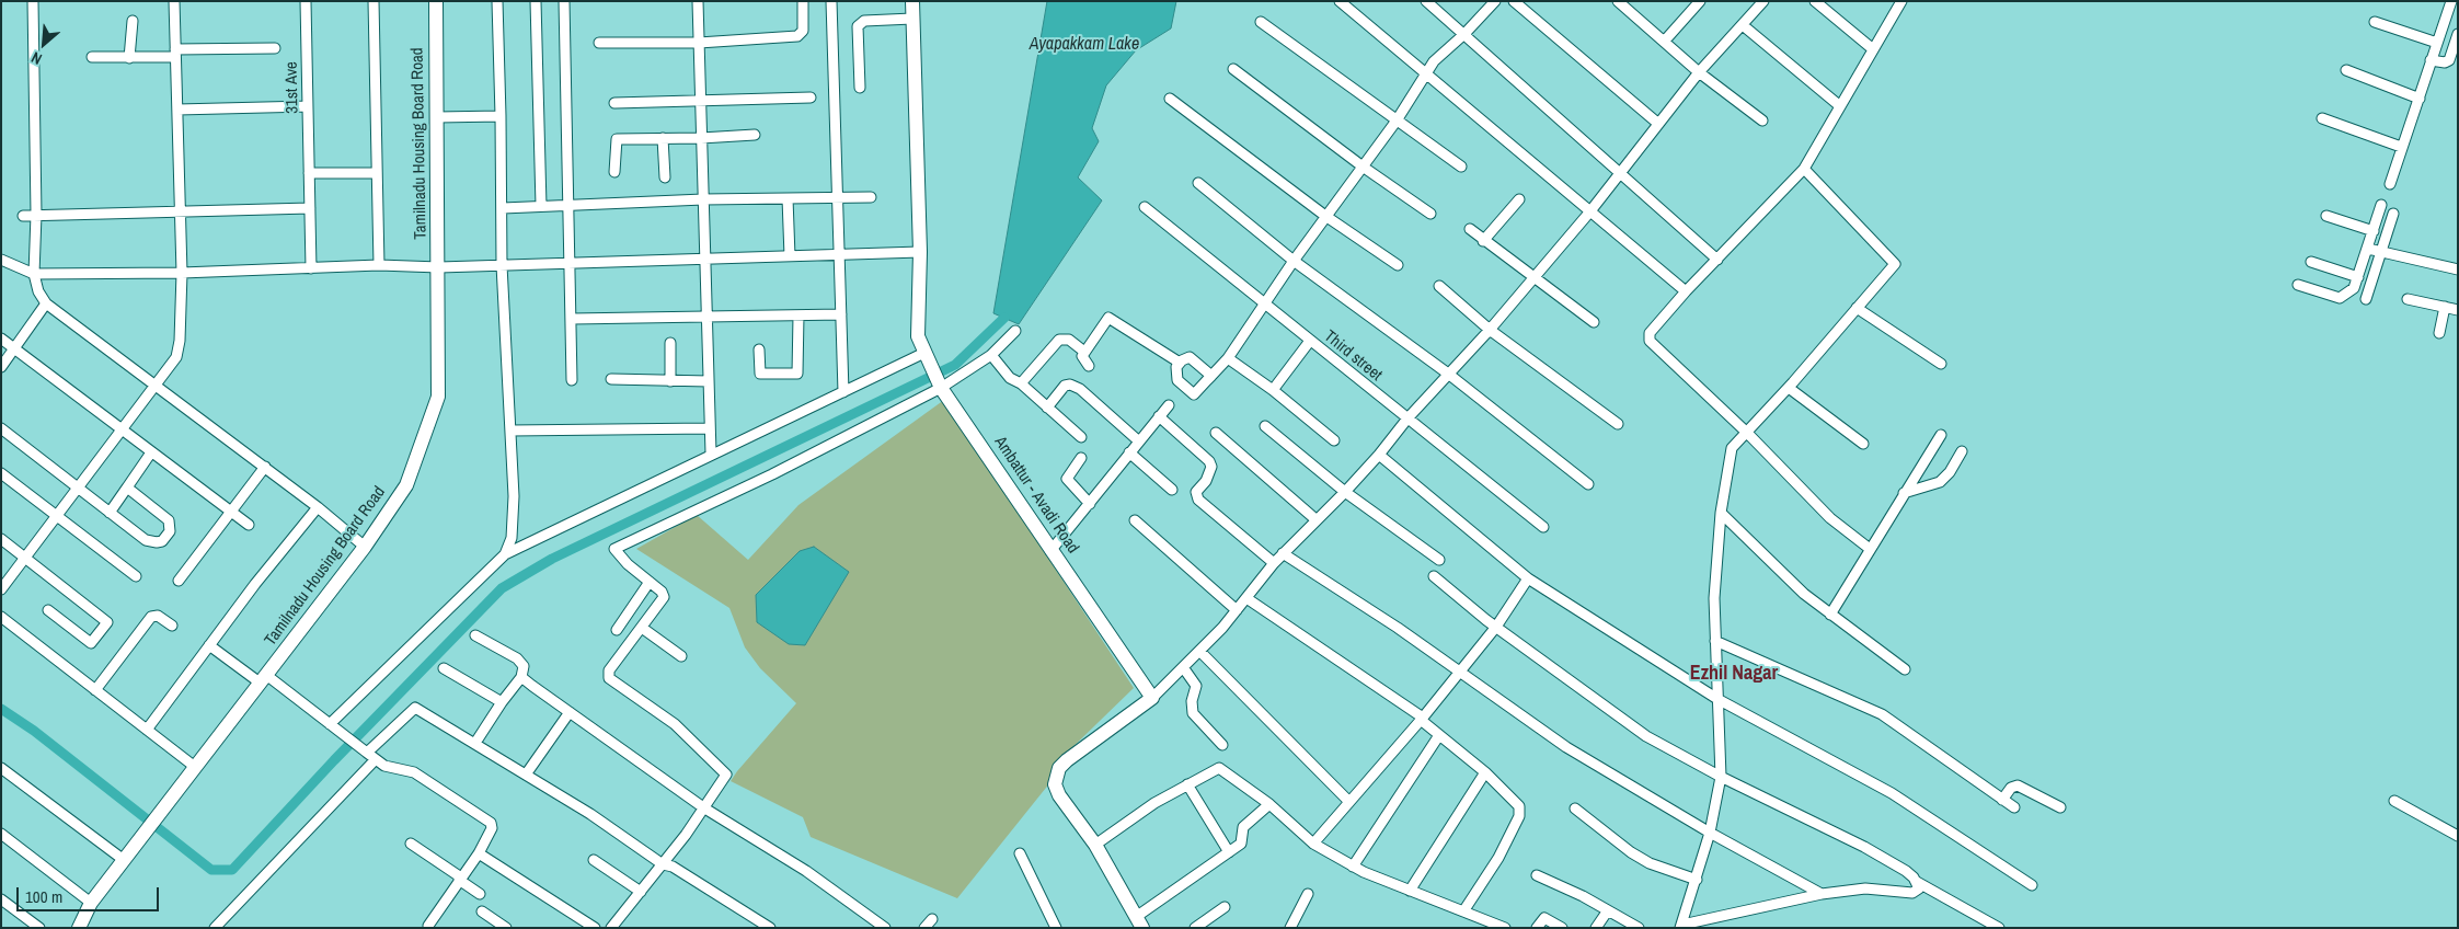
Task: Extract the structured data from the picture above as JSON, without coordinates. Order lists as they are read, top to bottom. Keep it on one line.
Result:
{"streets":{"street":["31st Ave","Tamilnadu Housing Board Road","Third street","Ambattur - Avadi Road"]},"districts":["Ezhil Nagar"],"water":["Ayapakkam Lake"],"scale_bar":"100 m","north":"bottom left"}
